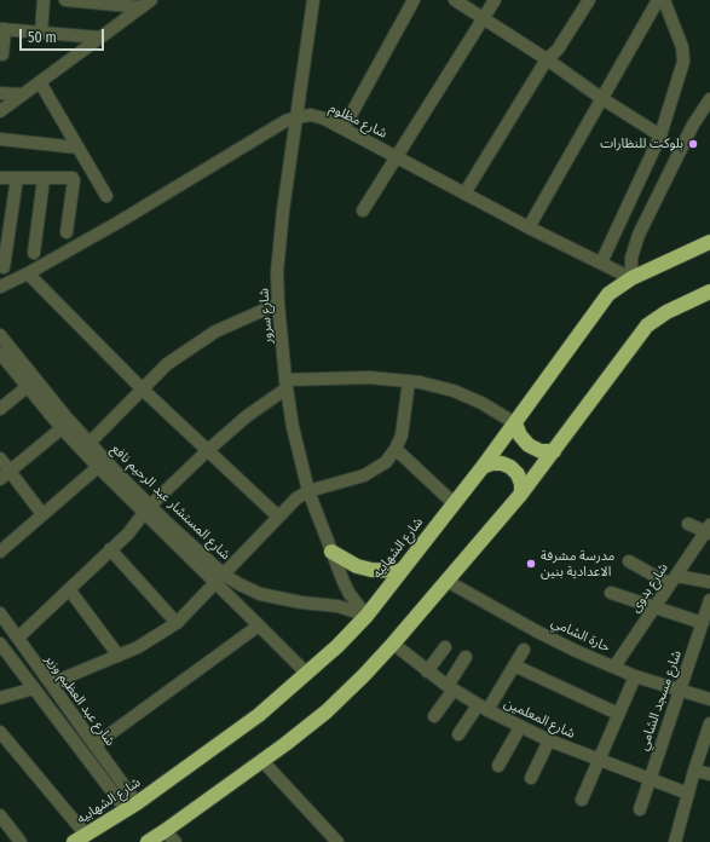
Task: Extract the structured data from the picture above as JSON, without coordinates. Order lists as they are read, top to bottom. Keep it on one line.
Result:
{"streets":{"highway":["شارع الشهابيه"],"street":["شارع مظلوم","شارع سرور","شارع المستشار عبد الرحيم نافع","شارع بدوى","حارة الشامي","شارع عبد العظيم وزير","شارع مسجد الشامي","شارع المعلمين"]},"crossings":[["شارع مظلوم","شارع سرور"],["شارع مظلوم","شارع الشهابيه"],["شارع سرور","شارع المستشار عبد الرحيم نافع"],["شارع سرور","شارع الشهابيه"],["شارع المستشار عبد الرحيم نافع","شارع الشهابيه"],["شارع الشهابيه","شارع عبد العظيم وزير"],["شارع بدوى","حارة الشامي"],["حارة الشامي","شارع مسجد الشامي"],["شارع مسجد الشامي","شارع المعلمين"]],"places":["بلوكت للنظارات","مدرسة مشرفة الاعدادية بنين"],"scale_bar":"50 m"}
